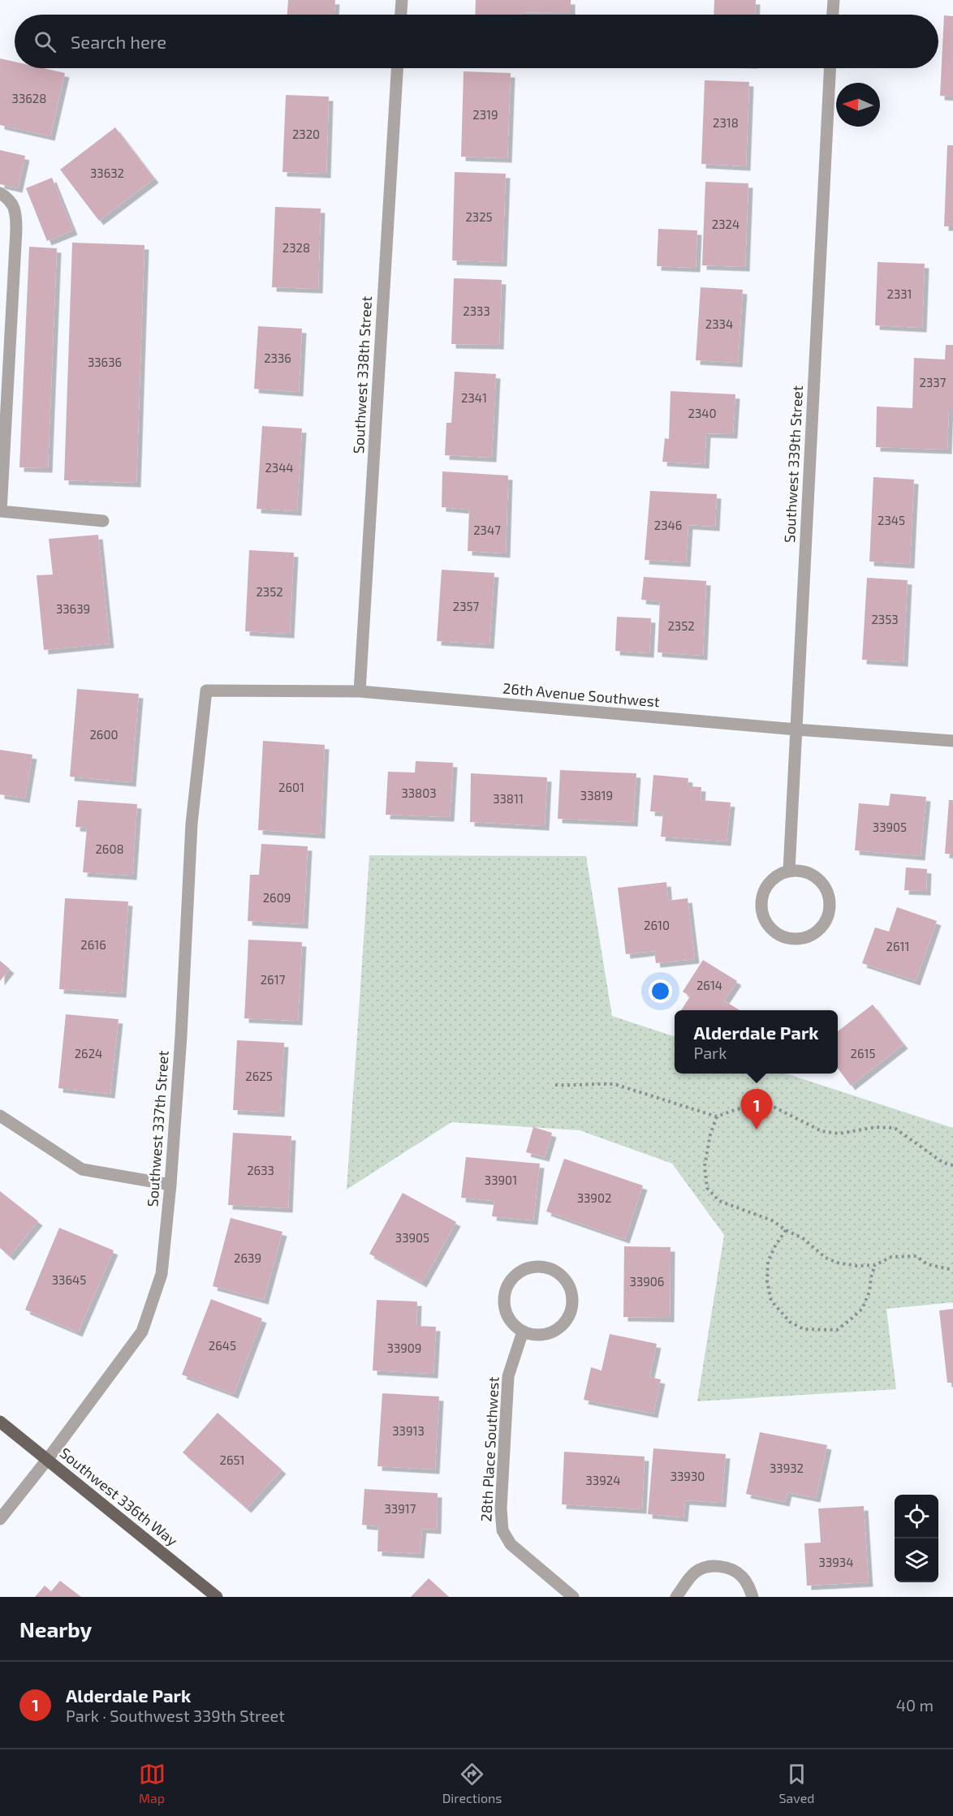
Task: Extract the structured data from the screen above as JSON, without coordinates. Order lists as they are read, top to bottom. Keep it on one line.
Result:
{"streets":{"main road":["Southwest 336th Way"],"street":["Southwest 338th Street","Southwest 339th Street","26th Avenue Southwest","Southwest 337th Street","28th Place Southwest"]},"crossings":[["Southwest 338th Street","26th Avenue Southwest"],["Southwest 339th Street","26th Avenue Southwest"],["26th Avenue Southwest","Southwest 337th Street"],["Southwest 337th Street","Southwest 336th Way"]],"house_numbers":["33628","2319","2318","2320","33632","2325","2324","2328","2331","2333","2334","2336","33636","2337","2341","2340","2344","2345","2346","2347","2352","2357","33639","2353","2352","2600","2601","33803","33819","33811","33905","2608","2609","2610","2616","2611","2617","2614","2624","2615","2625","2633","33901","33902","33905","2639","33645","33906","2645","33909","33913","2651","33932","33930","33924","33917","33934"],"north":"left","page":{"search":"Search here","popup":["Alderdale Park","Park"],"pins":"1","heading":"Nearby","list":[{"mark":"1","name":"Alderdale Park","note":"Park · Southwest 339th Street","value":"40 m"}],"nav":["Map","Directions","Saved"]}}
